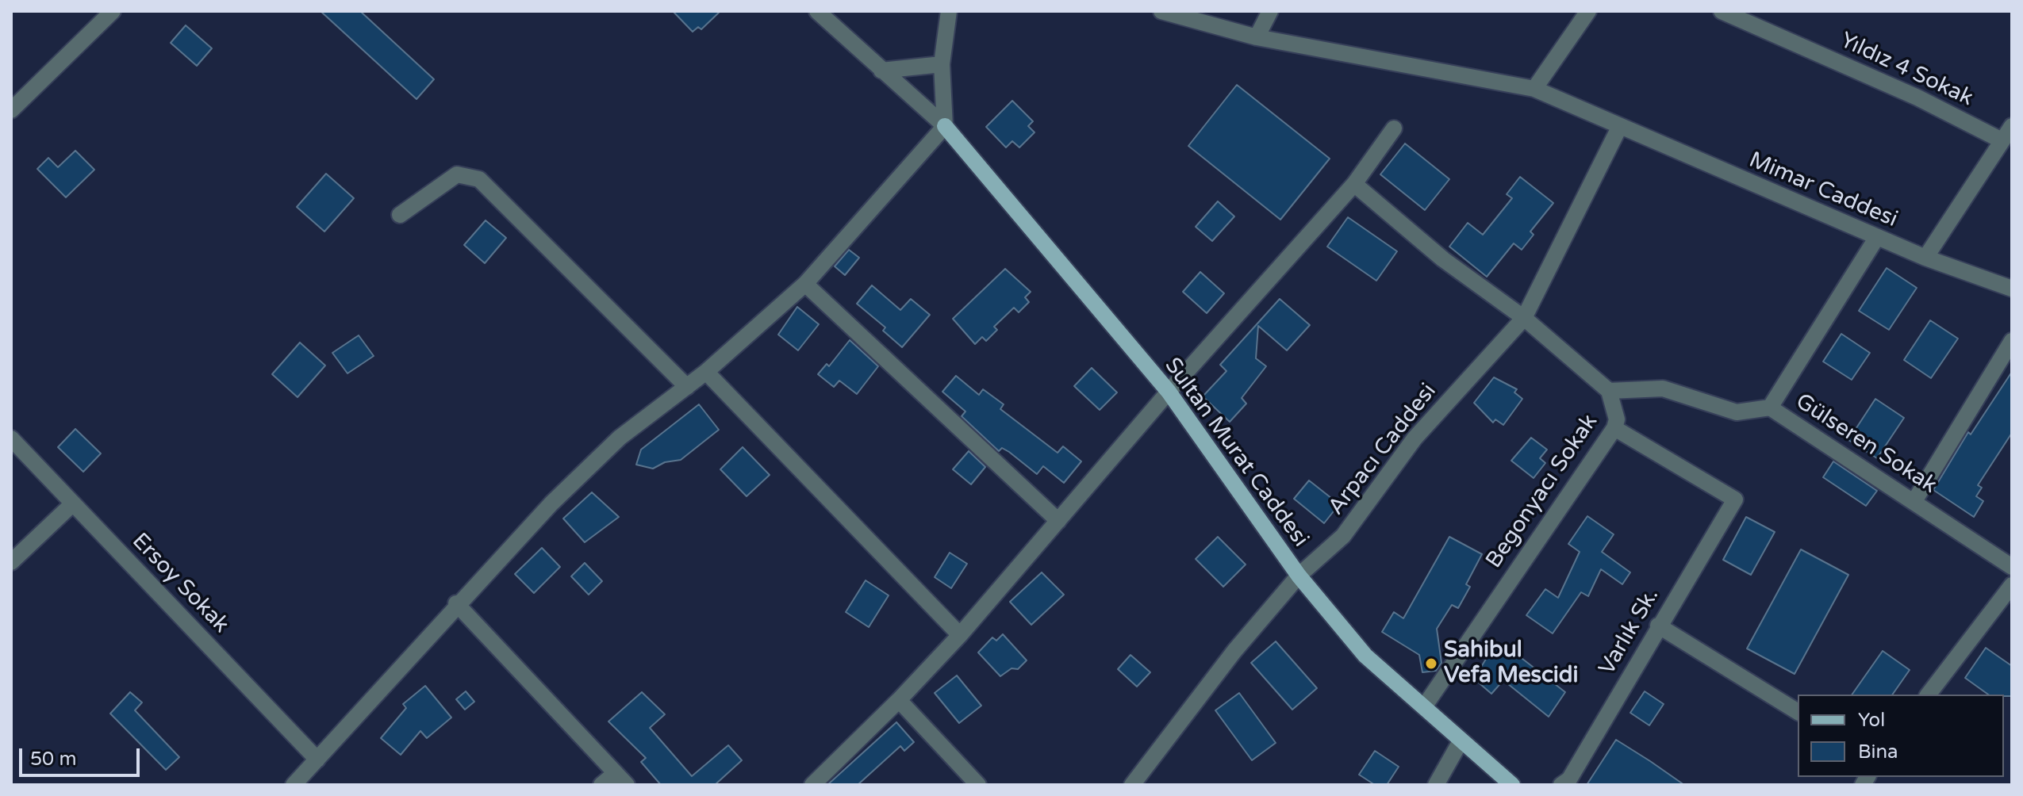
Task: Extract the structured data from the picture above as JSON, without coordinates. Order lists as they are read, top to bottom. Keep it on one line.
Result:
{"streets":{"main road":["Sultan Murat Caddesi"],"street":["Yıldız 4 Sokak","Mimar Caddesi","Gülseren Sokak","Arpacı Caddesi","Begonyacı Sokak","Ersoy Sokak","Varlık Sk."]},"crossings":[["Mimar Caddesi","Arpacı Caddesi"],["Gülseren Sokak","Begonyacı Sokak"],["Arpacı Caddesi","Sultan Murat Caddesi"],["Arpacı Caddesi","Begonyacı Sokak"],["Sultan Murat Caddesi","Begonyacı Sokak"],["Begonyacı Sokak","Varlık Sk."]],"places":["Sahibul Vefa Mescidi"],"legend":["Yol","Bina"],"scale_bar":"50 m"}
